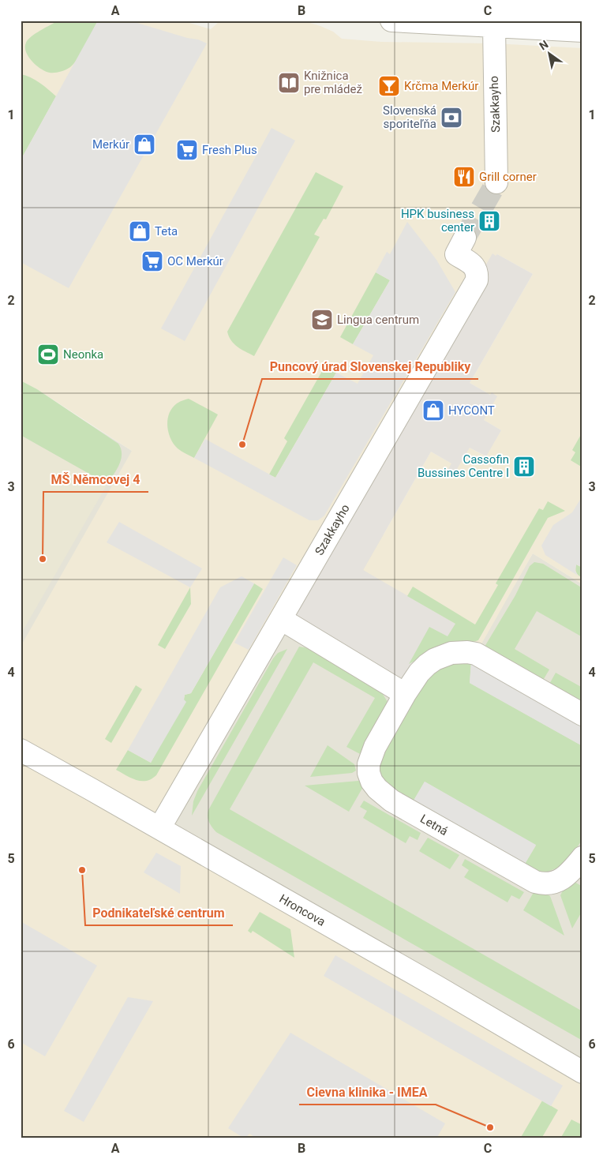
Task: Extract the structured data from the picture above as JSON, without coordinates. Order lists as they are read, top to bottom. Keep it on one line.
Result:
{"streets":{"street":["Szakkayho","Letná","Hroncova"]},"crossings":[["Szakkayho","Hroncova"]],"places":{"library":["Knižnica pre mládež"],"bar":["Krčma Merkúr"],"bank":["Slovenská sporiteľňa"],"shop":["Merkúr","Teta","HYCONT"],"supermarket":["Fresh Plus","OC Merkúr"],"restaurant":["Grill corner"],"building":["HPK business center","Cassofin Bussines Centre I"],"school or university":["Lingua centrum"],"sports":["Neonka"],"other":["Puncový úrad Slovenskej Republiky","MŠ Němcovej 4","Podnikateľské centrum","Cievna klinika - IMEA"]},"north":"top left","grid":{"columns":["A","B","C"],"rows":["1","2","3","4","5","6"]}}
